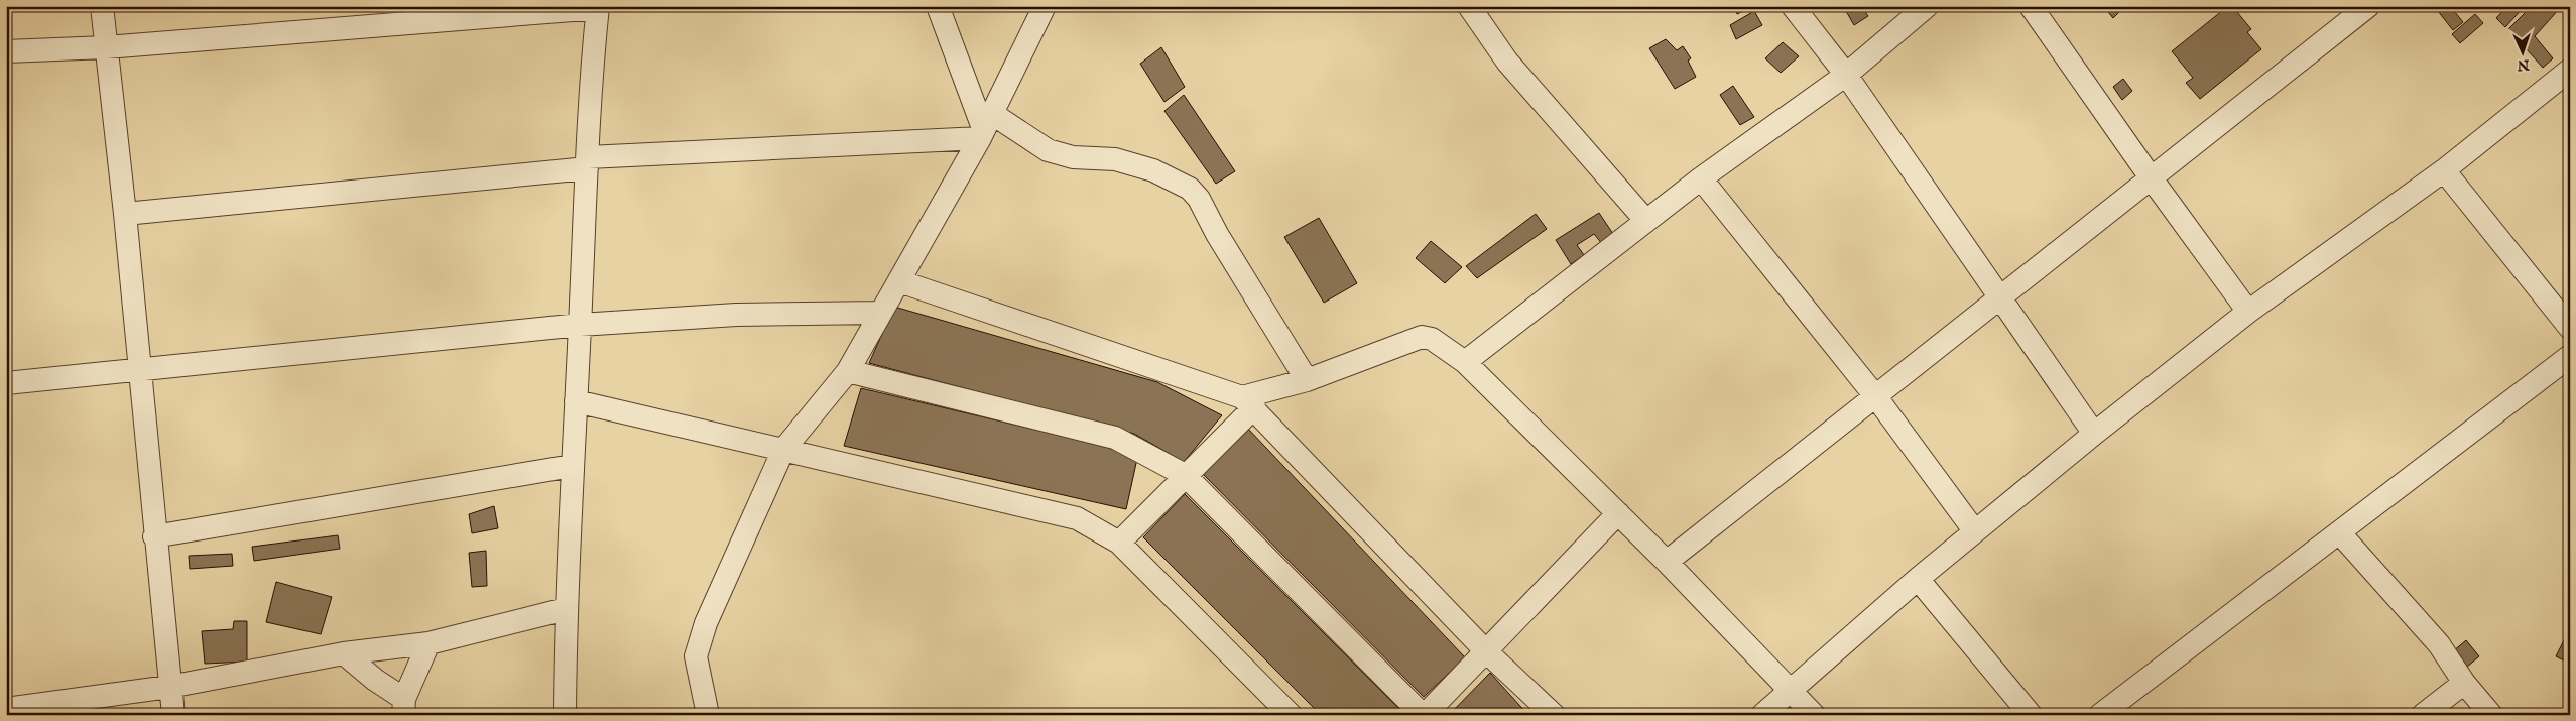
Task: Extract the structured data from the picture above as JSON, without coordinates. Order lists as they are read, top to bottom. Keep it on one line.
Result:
{"north":"bottom"}
